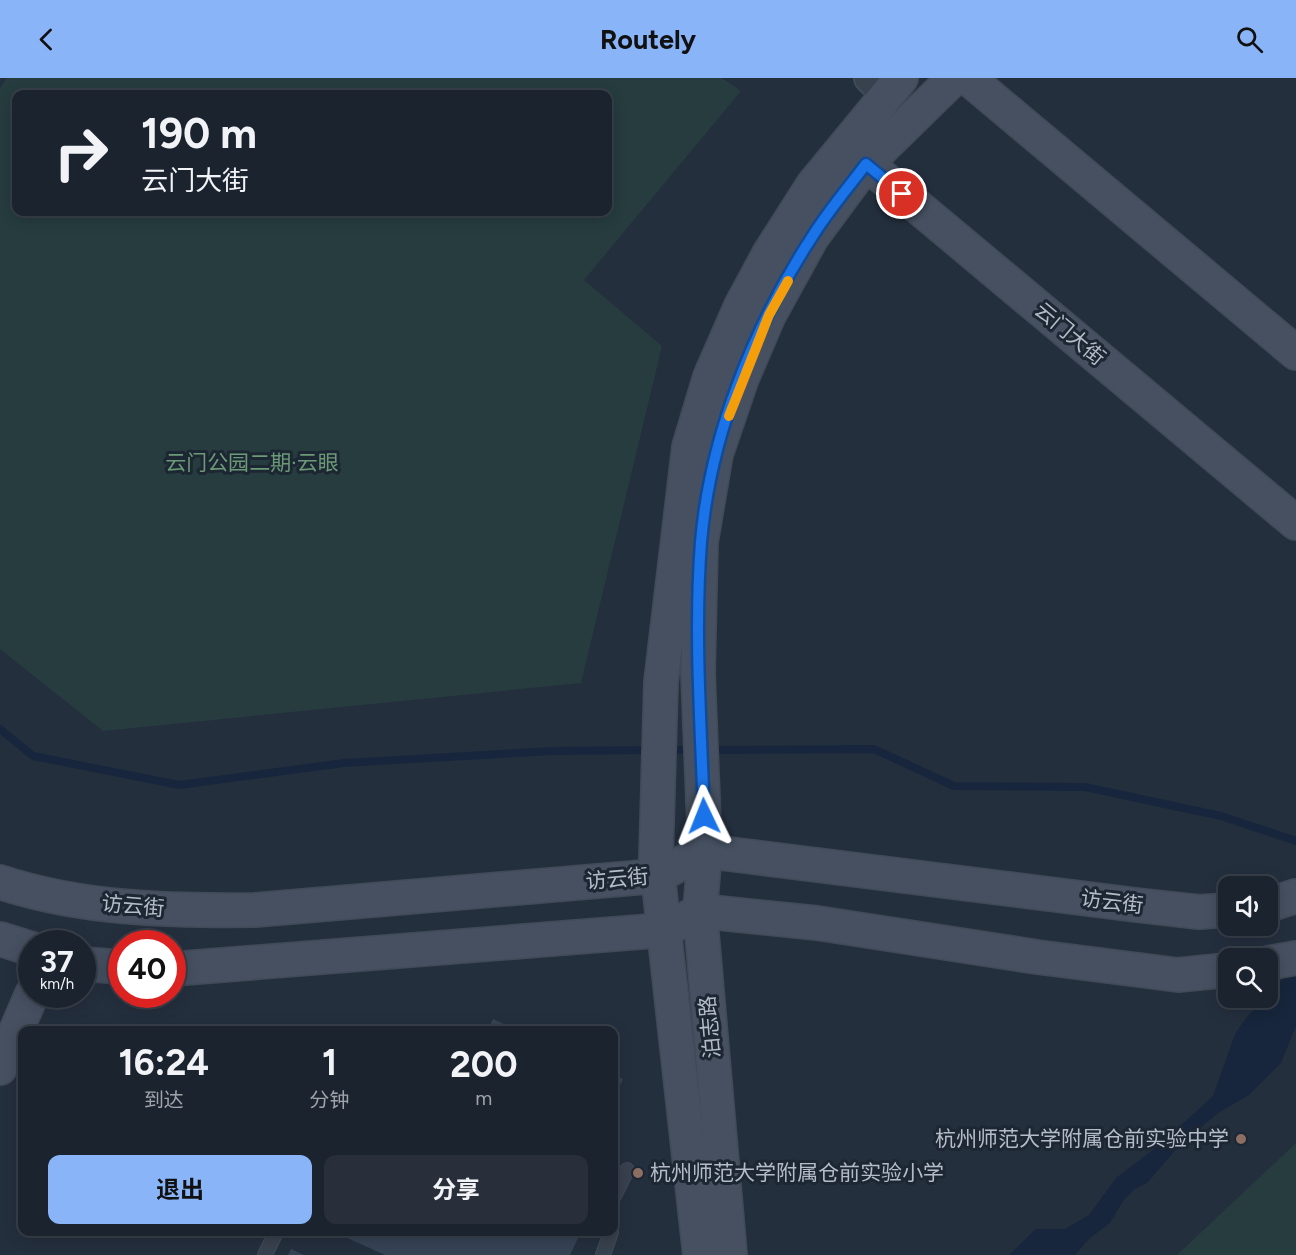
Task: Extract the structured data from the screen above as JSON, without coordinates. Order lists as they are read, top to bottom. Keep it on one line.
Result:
{"streets":{"main road":["云门大街","访云街","泊志路"]},"crossings":[["云门大街","泊志路"],["访云街","泊志路"]],"parks":["云门公园二期·云眼"],"places":["杭州师范大学附属仓前实验中学","杭州师范大学附属仓前实验小学"],"page":{"header":"Routely","turn":["190 m","云门大街"],"speed":"37 km/h","limit":"40","eta":["16:24","到达","1","分钟","200","m"],"buttons":["退出","分享"]}}
